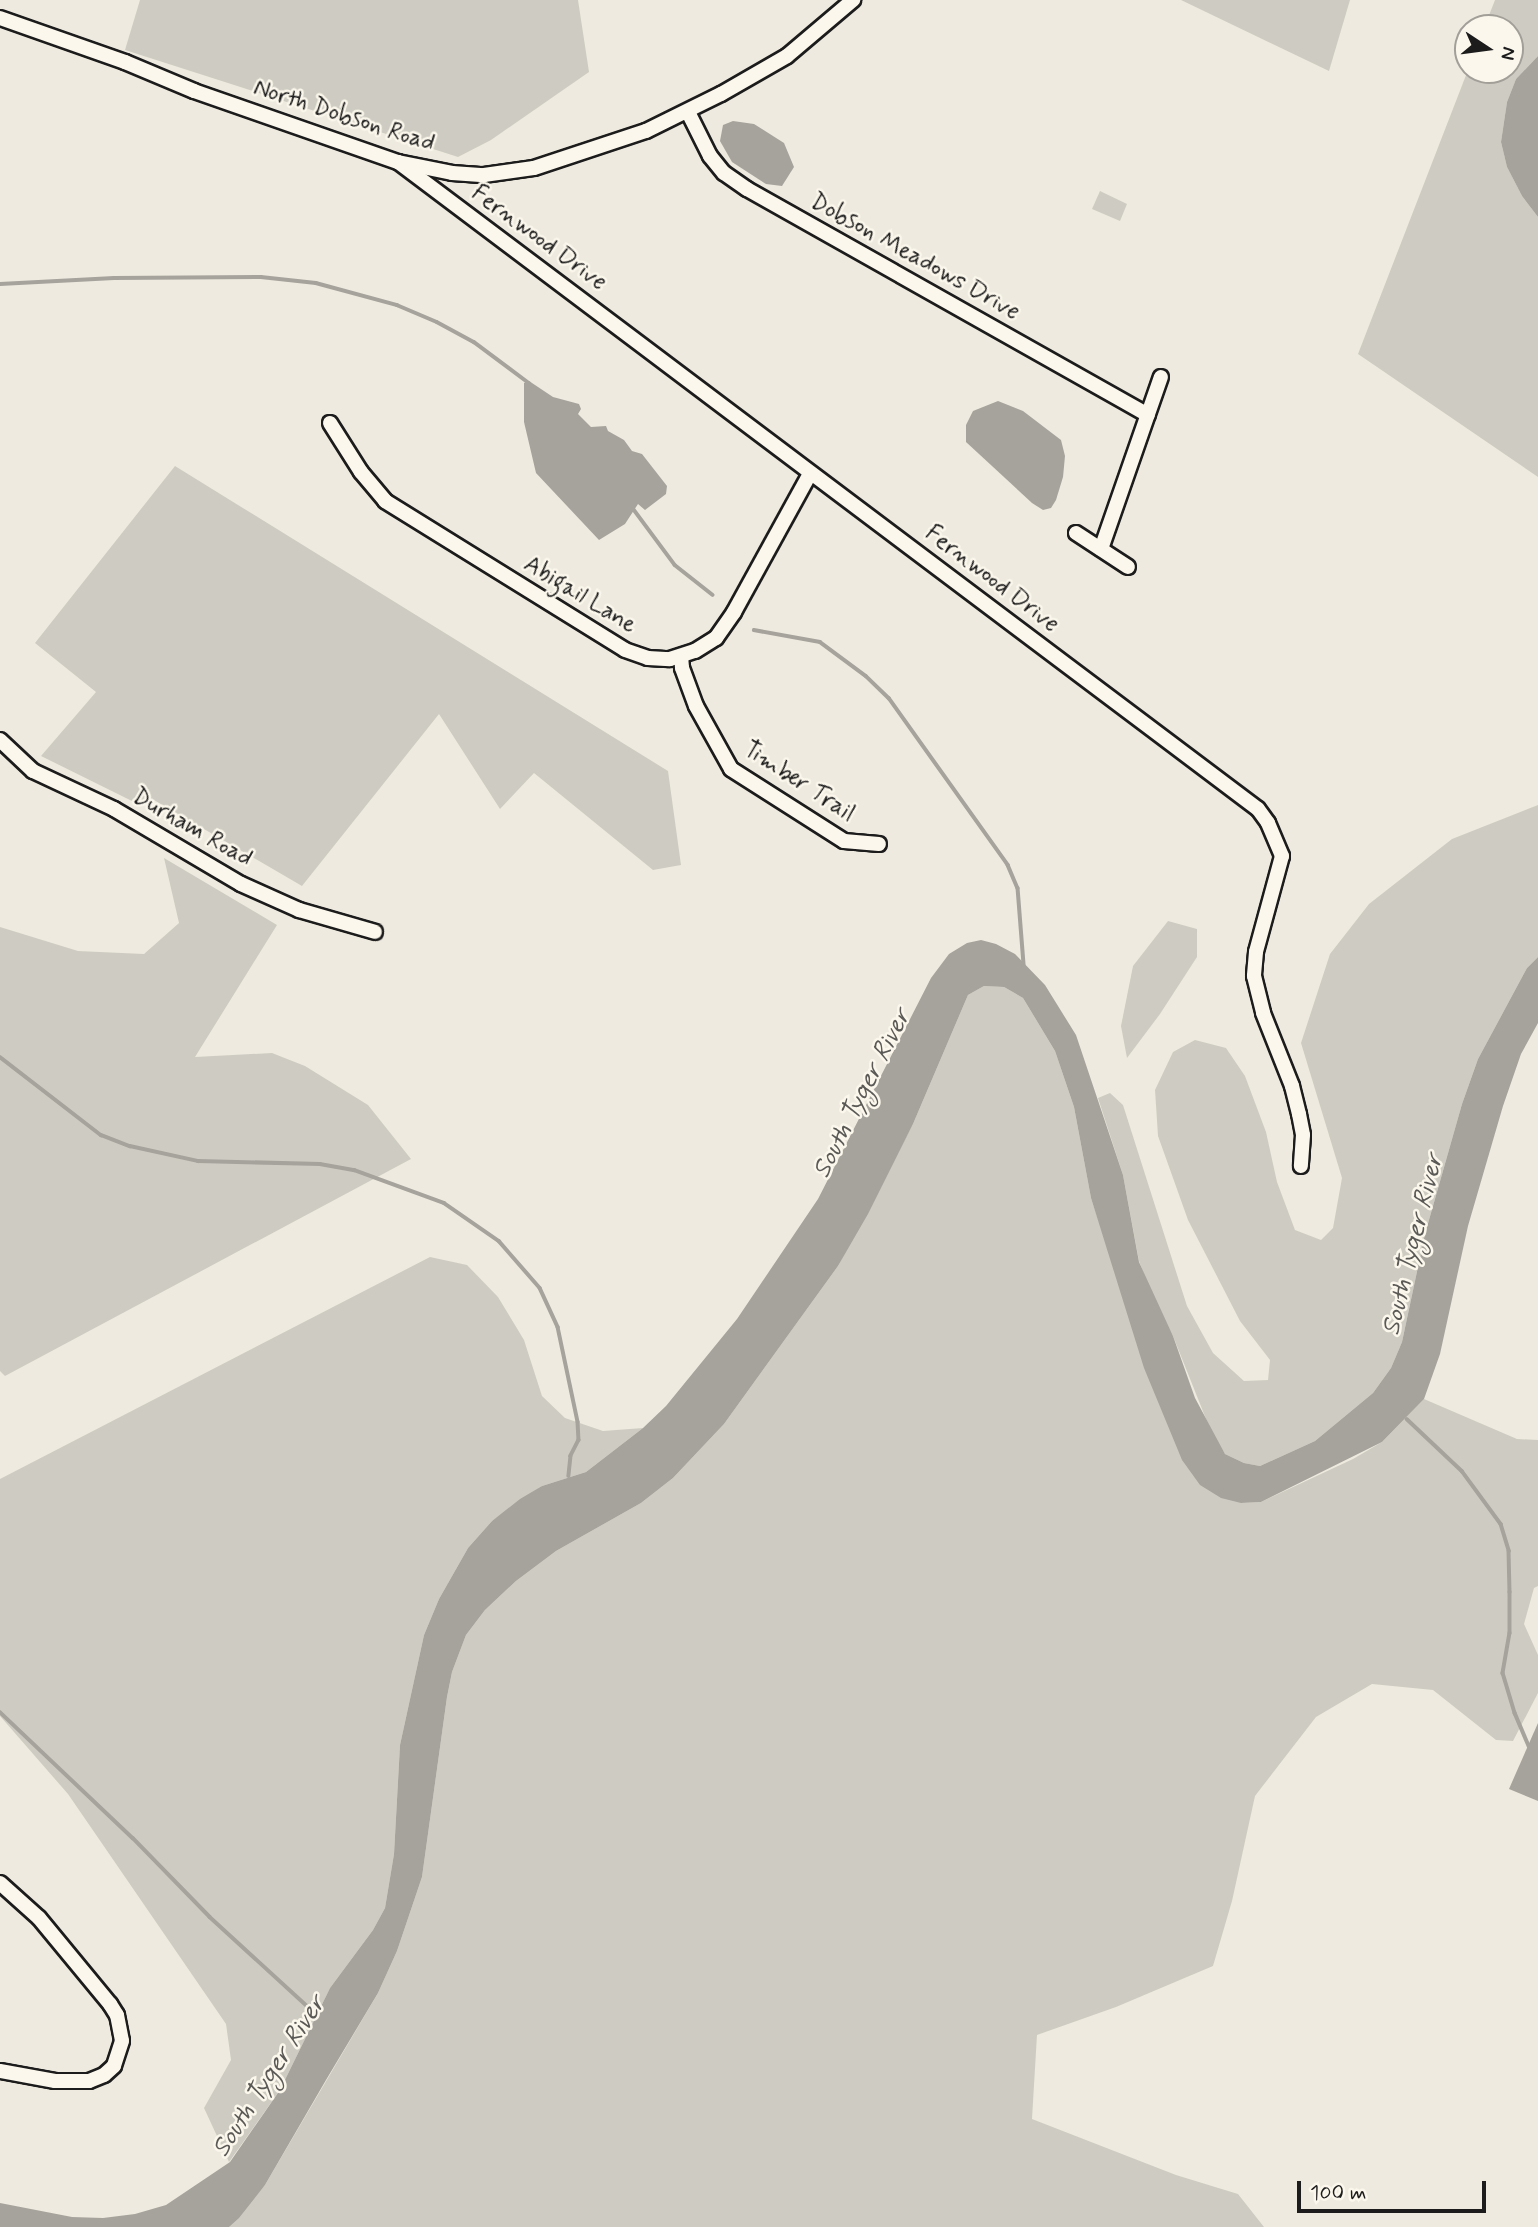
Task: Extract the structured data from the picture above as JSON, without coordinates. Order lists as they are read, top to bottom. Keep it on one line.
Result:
{"streets":{"street":["North Dobson Road","Fernwood Drive","Dobson Meadows Drive","Abigail Lane","Timber Trail","Durham Road"]},"crossings":[["North Dobson Road","Fernwood Drive"],["North Dobson Road","Dobson Meadows Drive"],["Fernwood Drive","Abigail Lane"],["Abigail Lane","Timber Trail"]],"water":["South Tyger River"],"scale_bar":"100 m","north":"right"}
